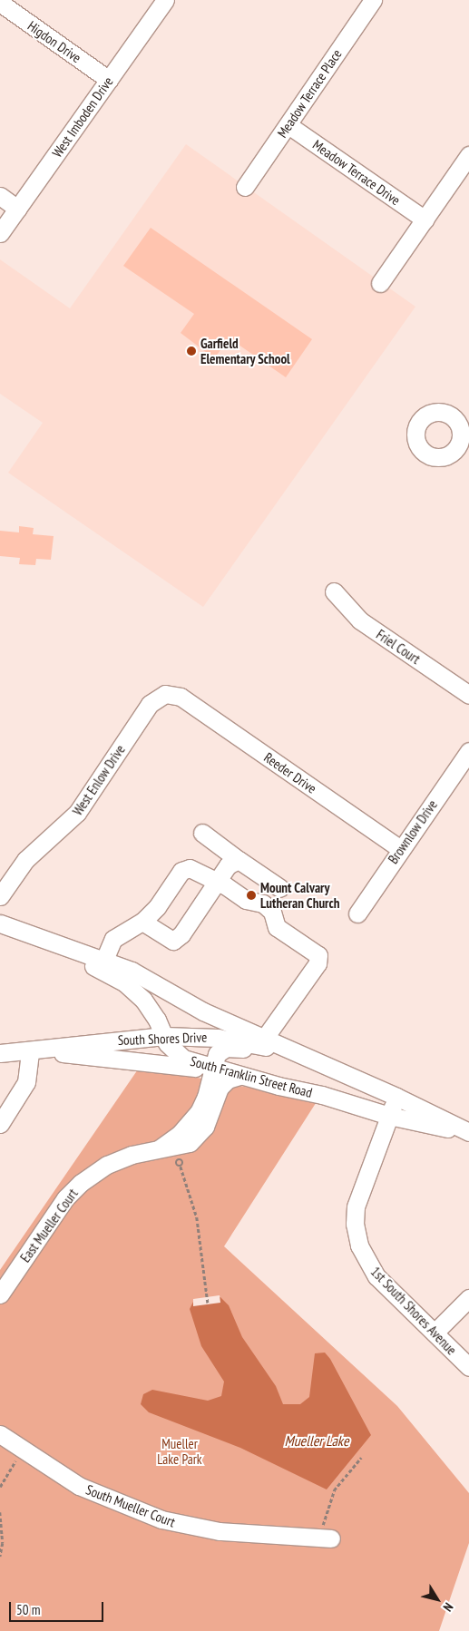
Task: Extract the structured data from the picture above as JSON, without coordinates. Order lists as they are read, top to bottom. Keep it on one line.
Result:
{"streets":{"street":["Higdon Drive","Meadow Terrace Place","West Imboden Drive","Meadow Terrace Drive","Friel Court","Reeder Drive","West Enlow Drive","Brownlow Drive","South Shores Drive","South Franklin Street Road","East Mueller Court","1st South Shores Avenue","South Mueller Court"]},"crossings":[["Higdon Drive","West Imboden Drive"],["Meadow Terrace Place","Meadow Terrace Drive"],["Reeder Drive","West Enlow Drive"],["Reeder Drive","Brownlow Drive"],["South Shores Drive","South Franklin Street Road"],["South Shores Drive","East Mueller Court"],["South Franklin Street Road","East Mueller Court"],["South Franklin Street Road","1st South Shores Avenue"]],"water":["Mueller Lake"],"parks":["Mueller Lake Park"],"places":["Garfield Elementary School","Mount Calvary Lutheran Church"],"scale_bar":"50 m","north":"bottom right"}
